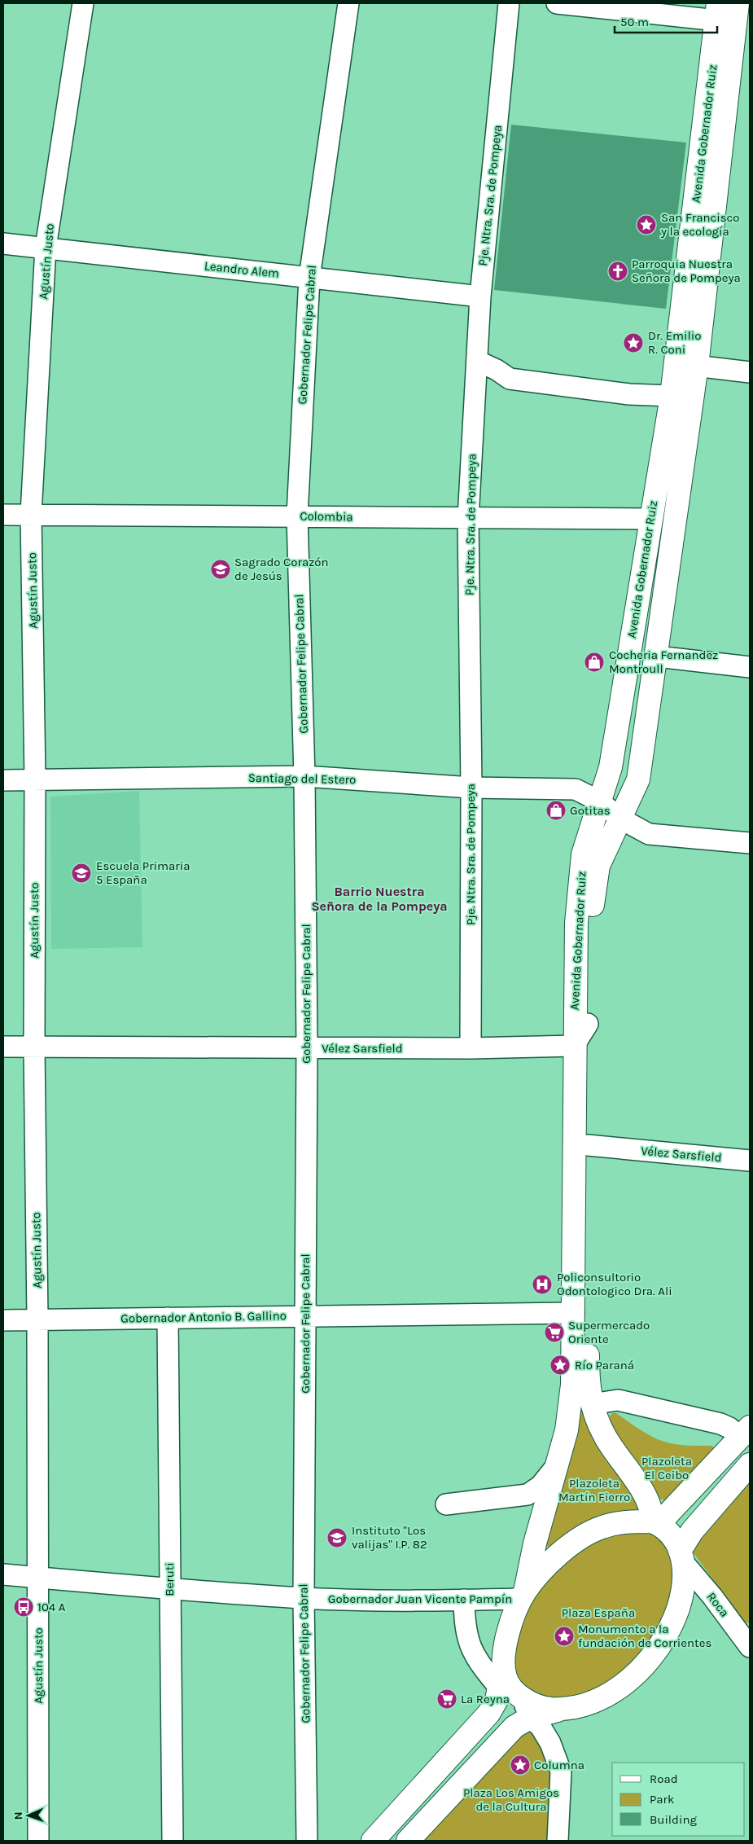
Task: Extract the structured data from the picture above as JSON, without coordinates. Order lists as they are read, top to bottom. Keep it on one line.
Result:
{"streets":{"main road":["Avenida Gobernador Ruiz"],"street":["Pje. Ntra. Sra. de Pompeya","Agustín Justo","Leandro Alem","Gobernador Felipe Cabral","Colombia","Santiago del Estero","Vélez Sarsfield","Gobernador Antonio B. Gallino","Beruti","Gobernador Juan Vicente Pampín","Roca"]},"crossings":[["Avenida Gobernador Ruiz","Colombia"],["Avenida Gobernador Ruiz","Santiago del Estero"],["Avenida Gobernador Ruiz","Vélez Sarsfield"],["Avenida Gobernador Ruiz","Gobernador Antonio B. Gallino"],["Avenida Gobernador Ruiz","Gobernador Juan Vicente Pampín"],["Pje. Ntra. Sra. de Pompeya","Leandro Alem"],["Pje. Ntra. Sra. de Pompeya","Colombia"],["Pje. Ntra. Sra. de Pompeya","Santiago del Estero"],["Pje. Ntra. Sra. de Pompeya","Vélez Sarsfield"],["Agustín Justo","Leandro Alem"],["Agustín Justo","Colombia"],["Agustín Justo","Santiago del Estero"],["Agustín Justo","Vélez Sarsfield"],["Agustín Justo","Gobernador Antonio B. Gallino"],["Agustín Justo","Gobernador Juan Vicente Pampín"],["Leandro Alem","Gobernador Felipe Cabral"],["Gobernador Felipe Cabral","Colombia"],["Gobernador Felipe Cabral","Santiago del Estero"],["Gobernador Felipe Cabral","Vélez Sarsfield"],["Gobernador Felipe Cabral","Gobernador Antonio B. Gallino"],["Gobernador Felipe Cabral","Gobernador Juan Vicente Pampín"],["Gobernador Antonio B. Gallino","Beruti"],["Beruti","Gobernador Juan Vicente Pampín"]],"districts":["Barrio Nuestra Señora de la Pompeya"],"parks":["Plazoleta El Ceibo","Plazoleta Martín Fierro","Plaza España","Plaza Los Amigos de la Cultura"],"places":{"place":["San Francisco y la ecología","Dr. Emilio R. Coni","Río Paraná","Monumento a la fundación de Corrientes","Columna"],"church":["Parroquia Nuestra Señora de Pompeya"],"school or university":["Sagrado Corazón de Jesús","Escuela Primaria 5 España","Instituto \"Los valijas\" I.P. 82"],"shop":["Cocheria Fernandez Montroull","Gotitas"],"hospital":["Policonsultorio Odontologico Dra. Ali"],"supermarket":["Supermercado Oriente","La Reyna"],"bus stop":["104 A"]},"legend":["Road","Park","Building"],"scale_bar":"50 m","north":"left"}
